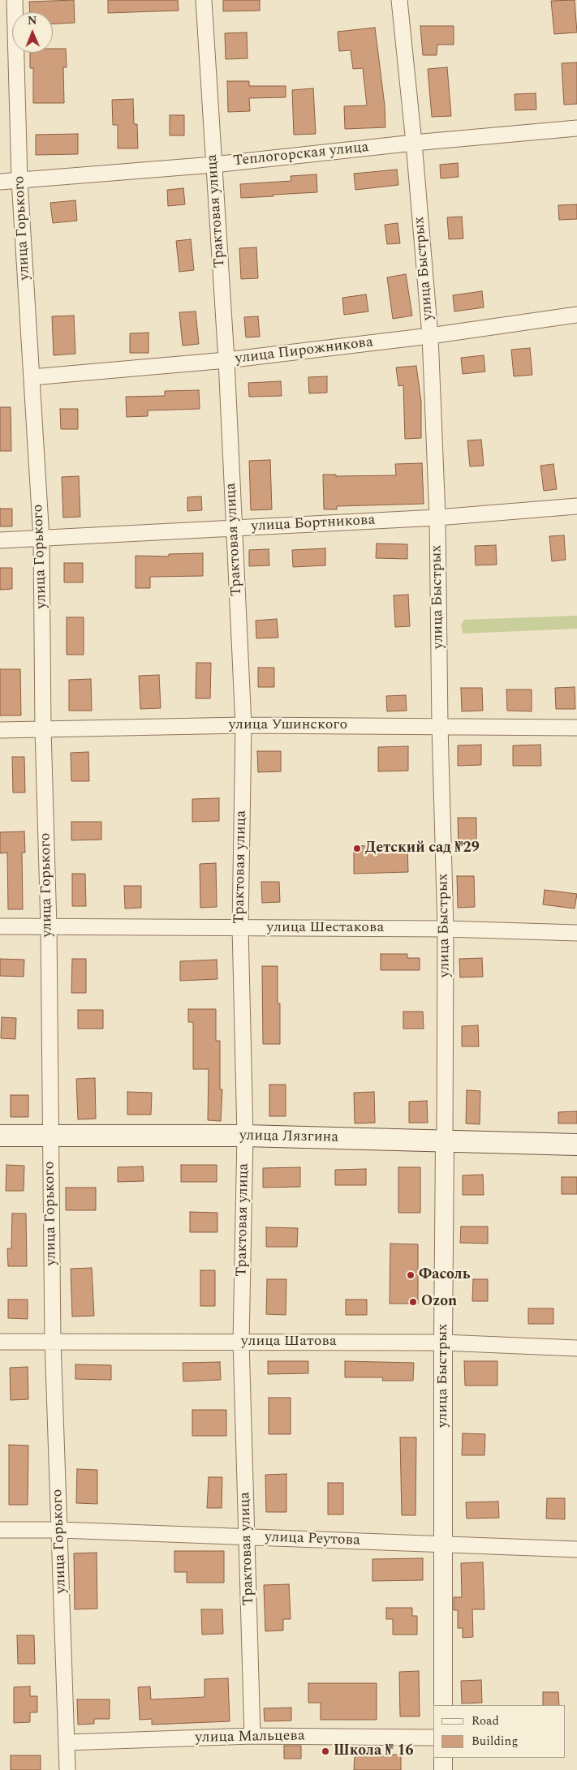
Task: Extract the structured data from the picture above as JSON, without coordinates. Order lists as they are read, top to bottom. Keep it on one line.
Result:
{"streets":{"main road":["улица Лязгина"],"street":["Теплогорская улица","Трактовая улица","улица Горького","улица Быстрых","улица Пирожникова","улица Бортникова","улица Ушинского","улица Шестакова","улица Шатова","улица Реутова","улица Мальцева"]},"crossings":[["Теплогорская улица","Трактовая улица"],["Теплогорская улица","улица Горького"],["Теплогорская улица","улица Быстрых"],["Трактовая улица","улица Пирожникова"],["Трактовая улица","улица Бортникова"],["Трактовая улица","улица Ушинского"],["Трактовая улица","улица Шестакова"],["Трактовая улица","улица Лязгина"],["Трактовая улица","улица Шатова"],["Трактовая улица","улица Реутова"],["Трактовая улица","улица Мальцева"],["улица Горького","улица Пирожникова"],["улица Горького","улица Бортникова"],["улица Горького","улица Ушинского"],["улица Горького","улица Шестакова"],["улица Горького","улица Лязгина"],["улица Горького","улица Шатова"],["улица Горького","улица Реутова"],["улица Горького","улица Мальцева"],["улица Быстрых","улица Пирожникова"],["улица Быстрых","улица Бортникова"],["улица Быстрых","улица Ушинского"],["улица Быстрых","улица Шестакова"],["улица Быстрых","улица Лязгина"],["улица Быстрых","улица Шатова"],["улица Быстрых","улица Реутова"]],"places":["Детский сад №29","Фасоль","Ozon","Школа № 16"],"legend":["Road","Building"],"north":"top"}
